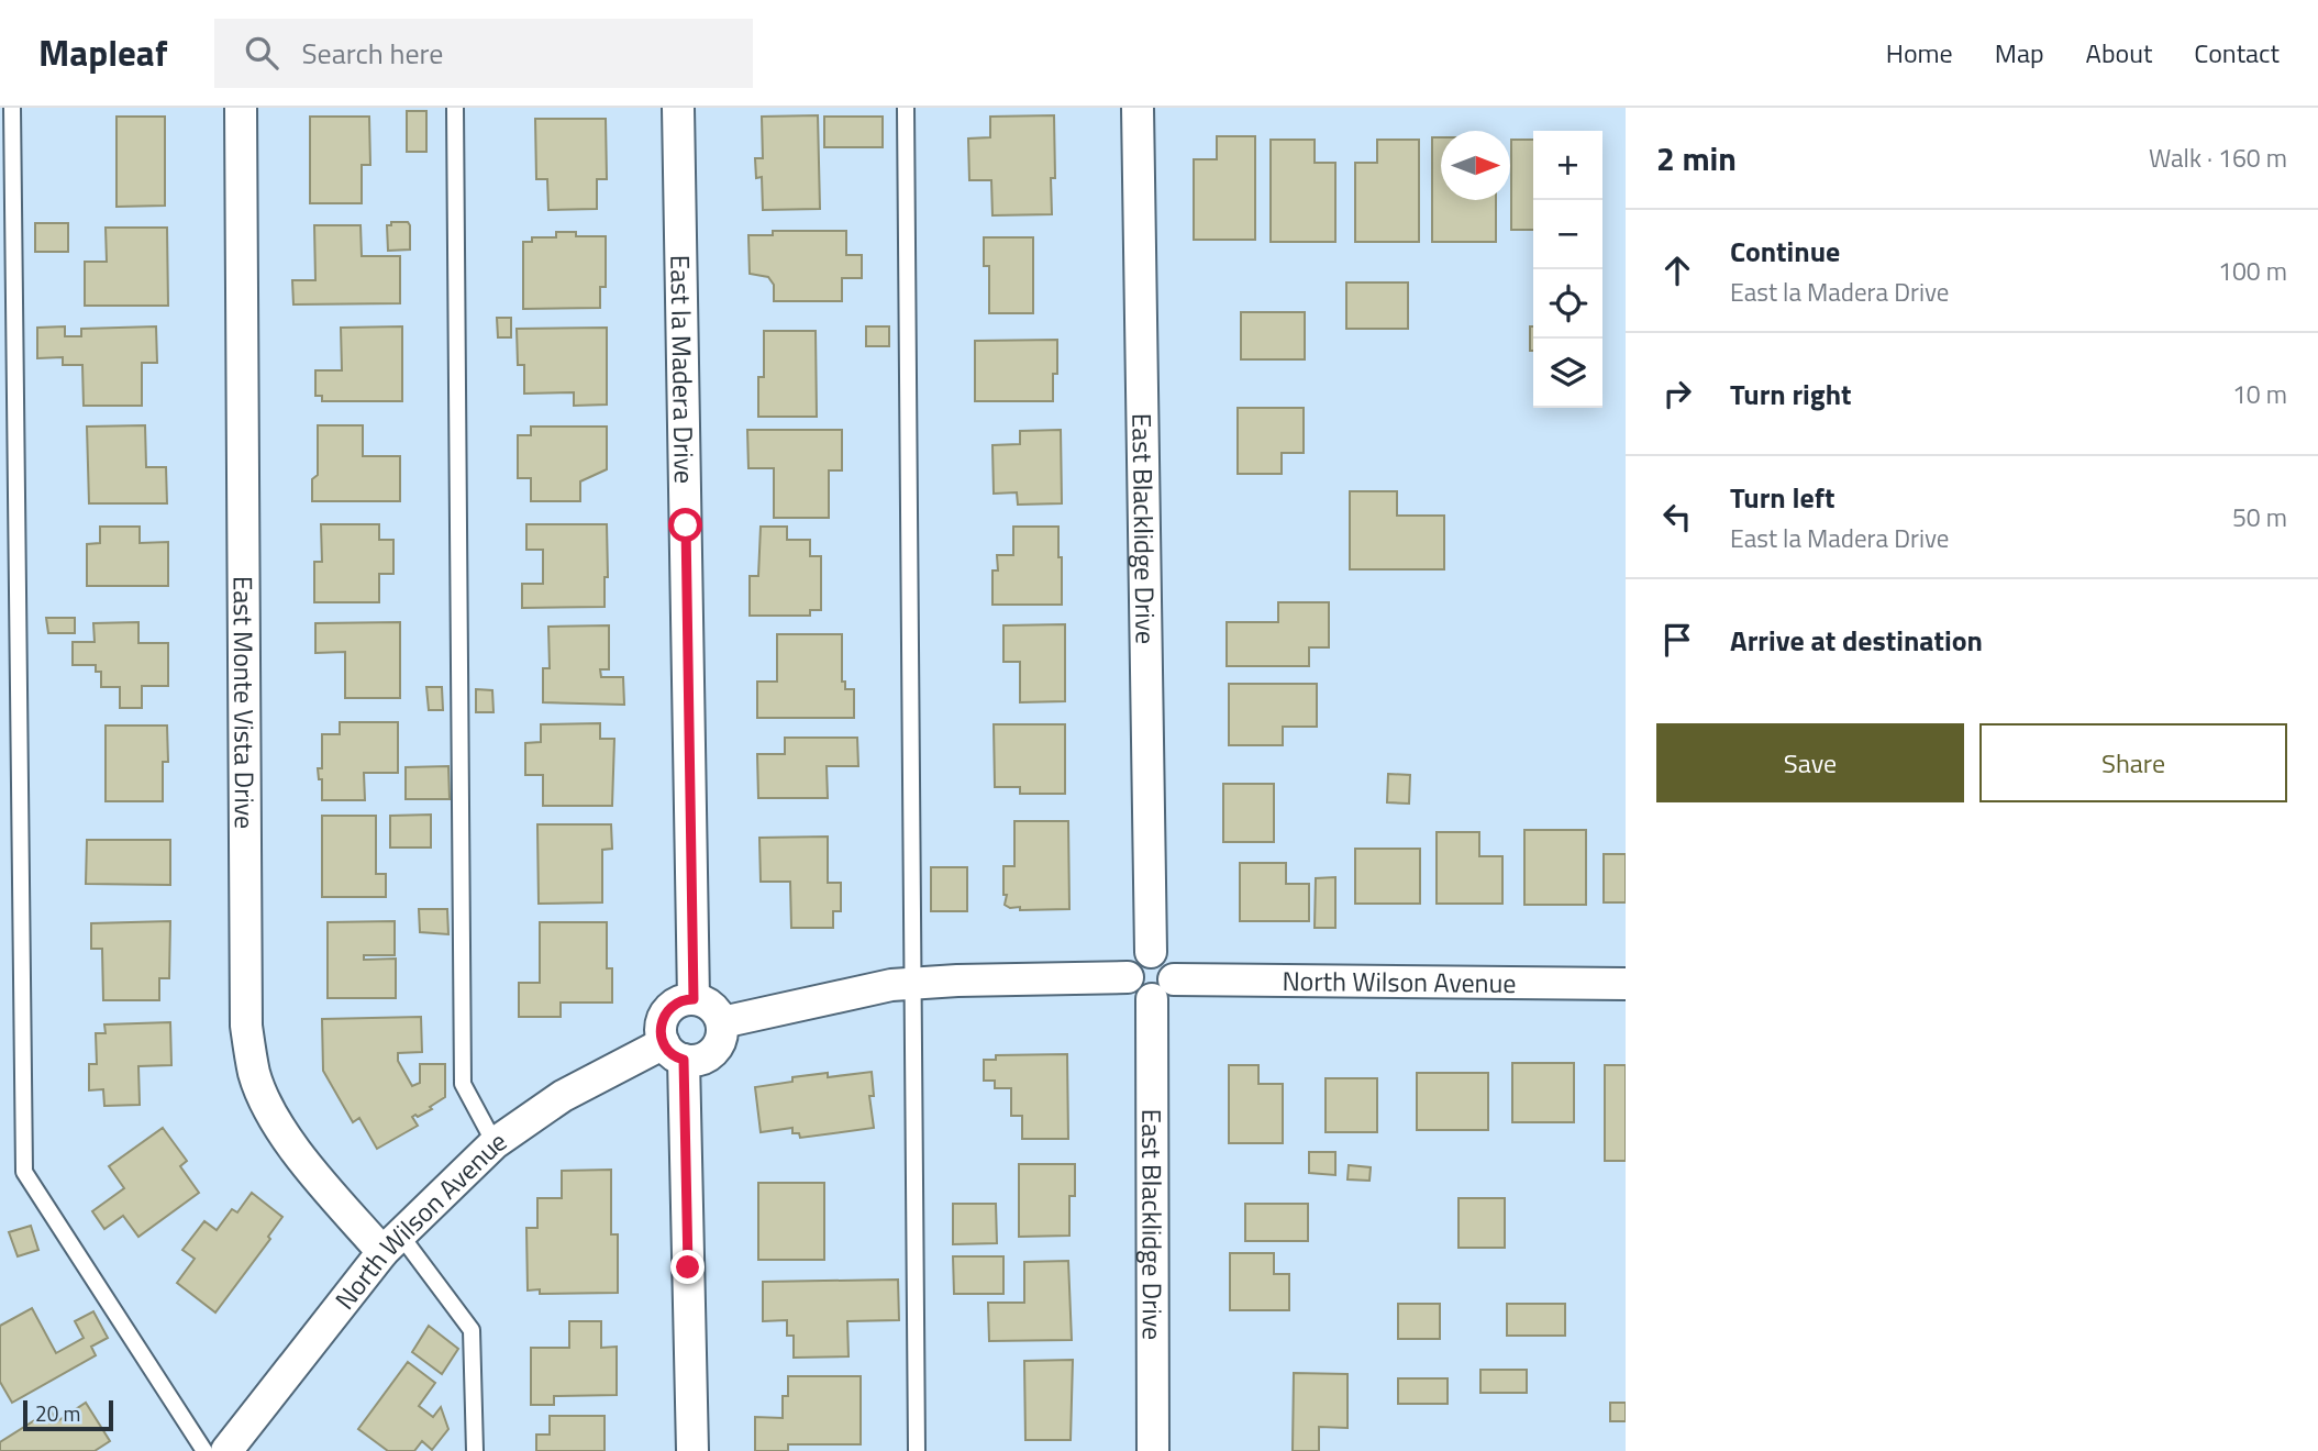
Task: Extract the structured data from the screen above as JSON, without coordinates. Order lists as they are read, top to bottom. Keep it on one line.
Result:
{"streets":{"street":["East la Madera Drive","East Blacklidge Drive","East Monte Vista Drive","North Wilson Avenue"]},"crossings":[["East la Madera Drive","North Wilson Avenue"],["East Blacklidge Drive","North Wilson Avenue"],["East Monte Vista Drive","North Wilson Avenue"]],"scale_bar":"20 m","north":"right","page":{"header":"Mapleaf","search":"Search here","nav":["Home","Map","About","Contact"],"heading":["2 min","Walk · 160 m"],"map_buttons":["+","−"],"list":[["Continue","East la Madera Drive","100 m"],["Turn right","10 m"],["Turn left","East la Madera Drive","50 m"],"Arrive at destination"],"buttons":["Save","Share"],"scale":"20 m"}}
